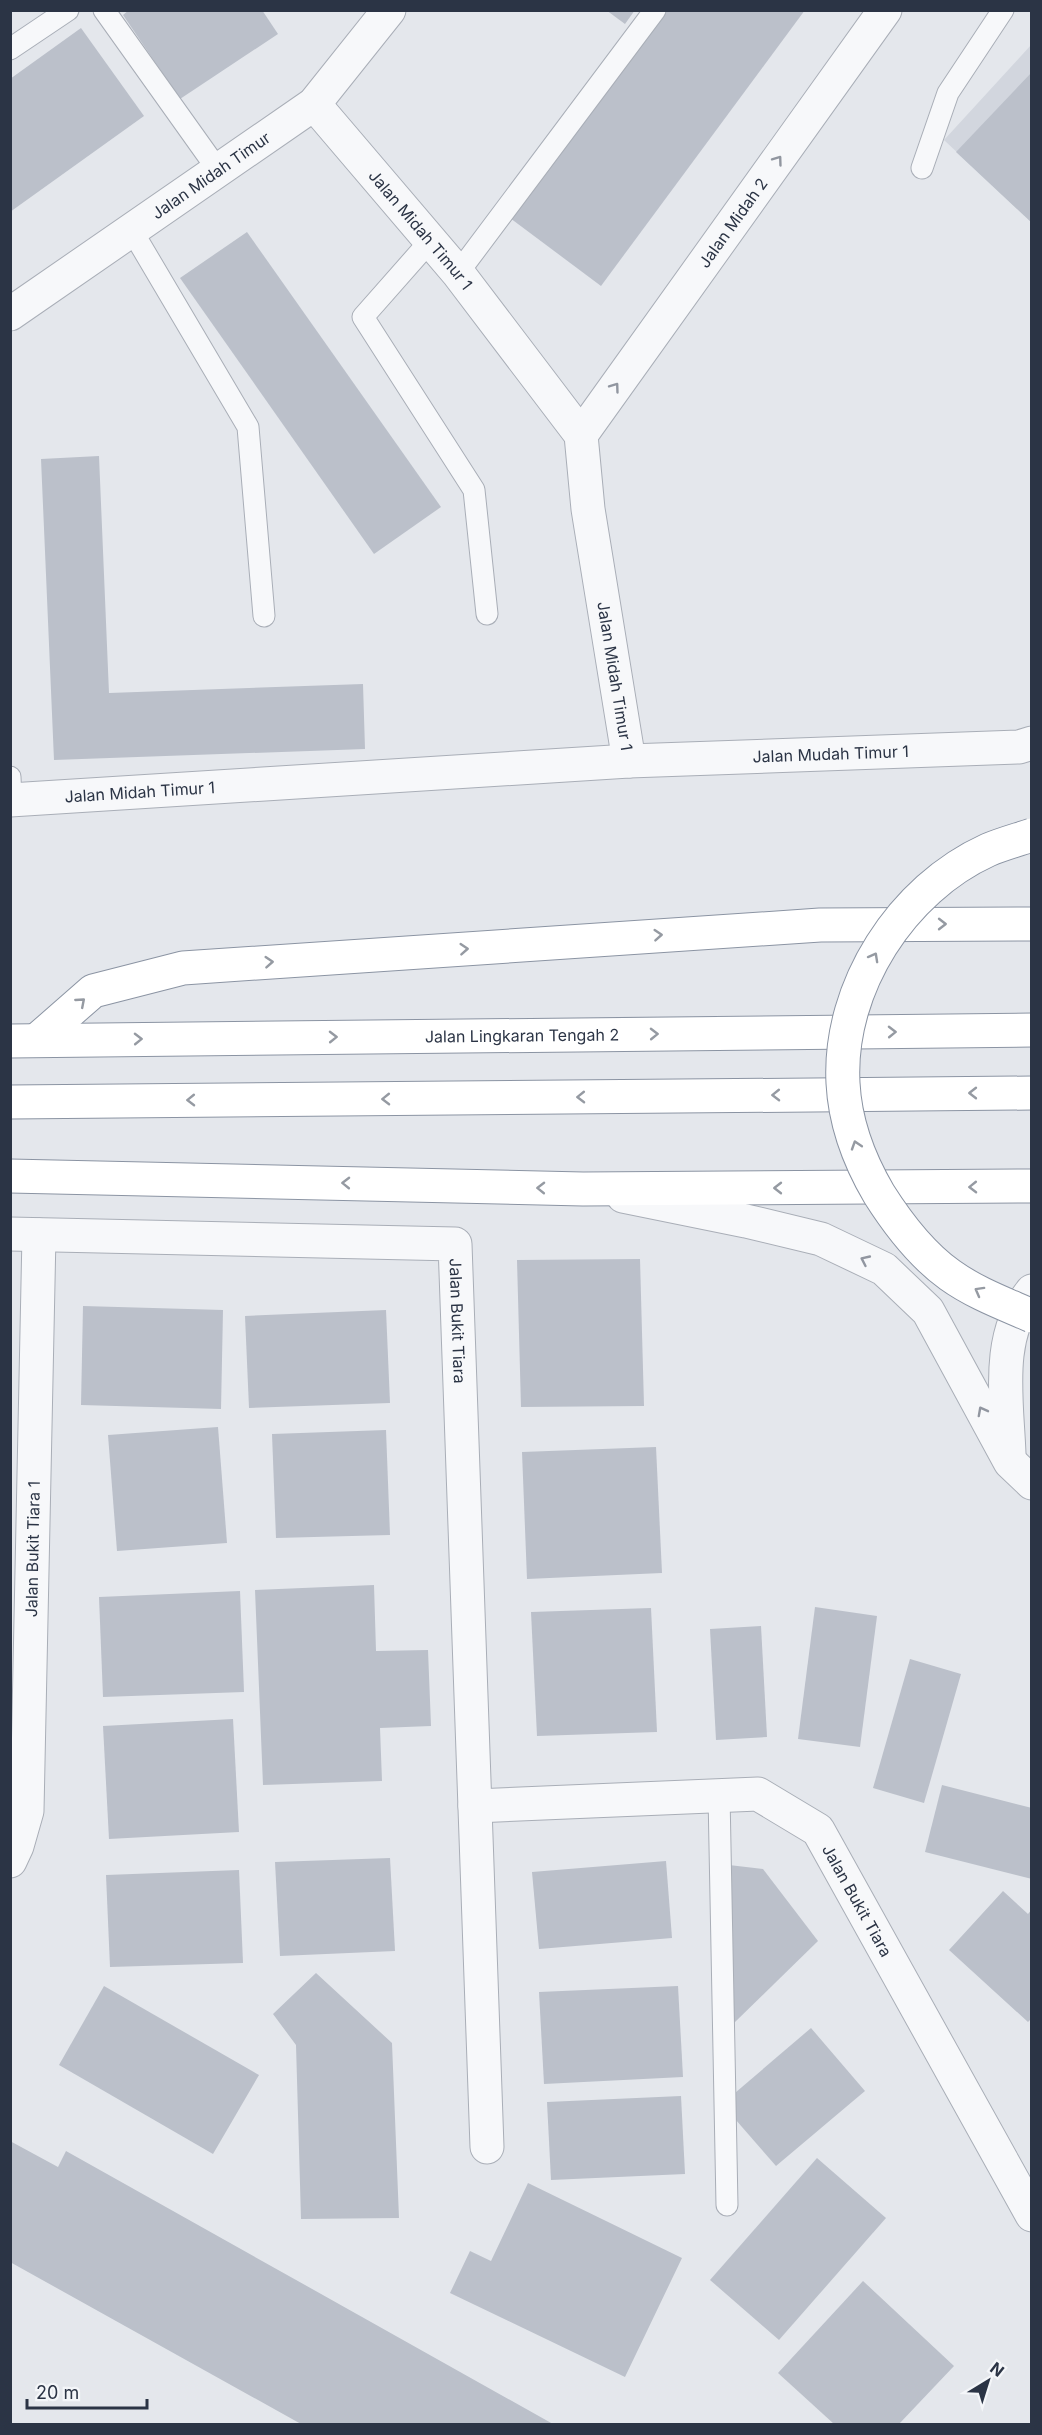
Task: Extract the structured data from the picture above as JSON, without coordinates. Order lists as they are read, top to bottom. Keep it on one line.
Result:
{"streets":{"highway":["Jalan Lingkaran Tengah 2"],"street":["Jalan Midah Timur","Jalan Midah 2","Jalan Midah Timur 1","Jalan Mudah Timur 1","Jalan Bukit Tiara","Jalan Bukit Tiara 1"]},"crossings":[["Jalan Midah Timur","Jalan Midah Timur 1"],["Jalan Midah 2","Jalan Midah Timur 1"],["Jalan Midah Timur 1","Jalan Mudah Timur 1"],["Jalan Bukit Tiara","Jalan Bukit Tiara 1"]],"one_way":["Jalan Midah 2"],"scale_bar":"20 m","north":"top right"}
